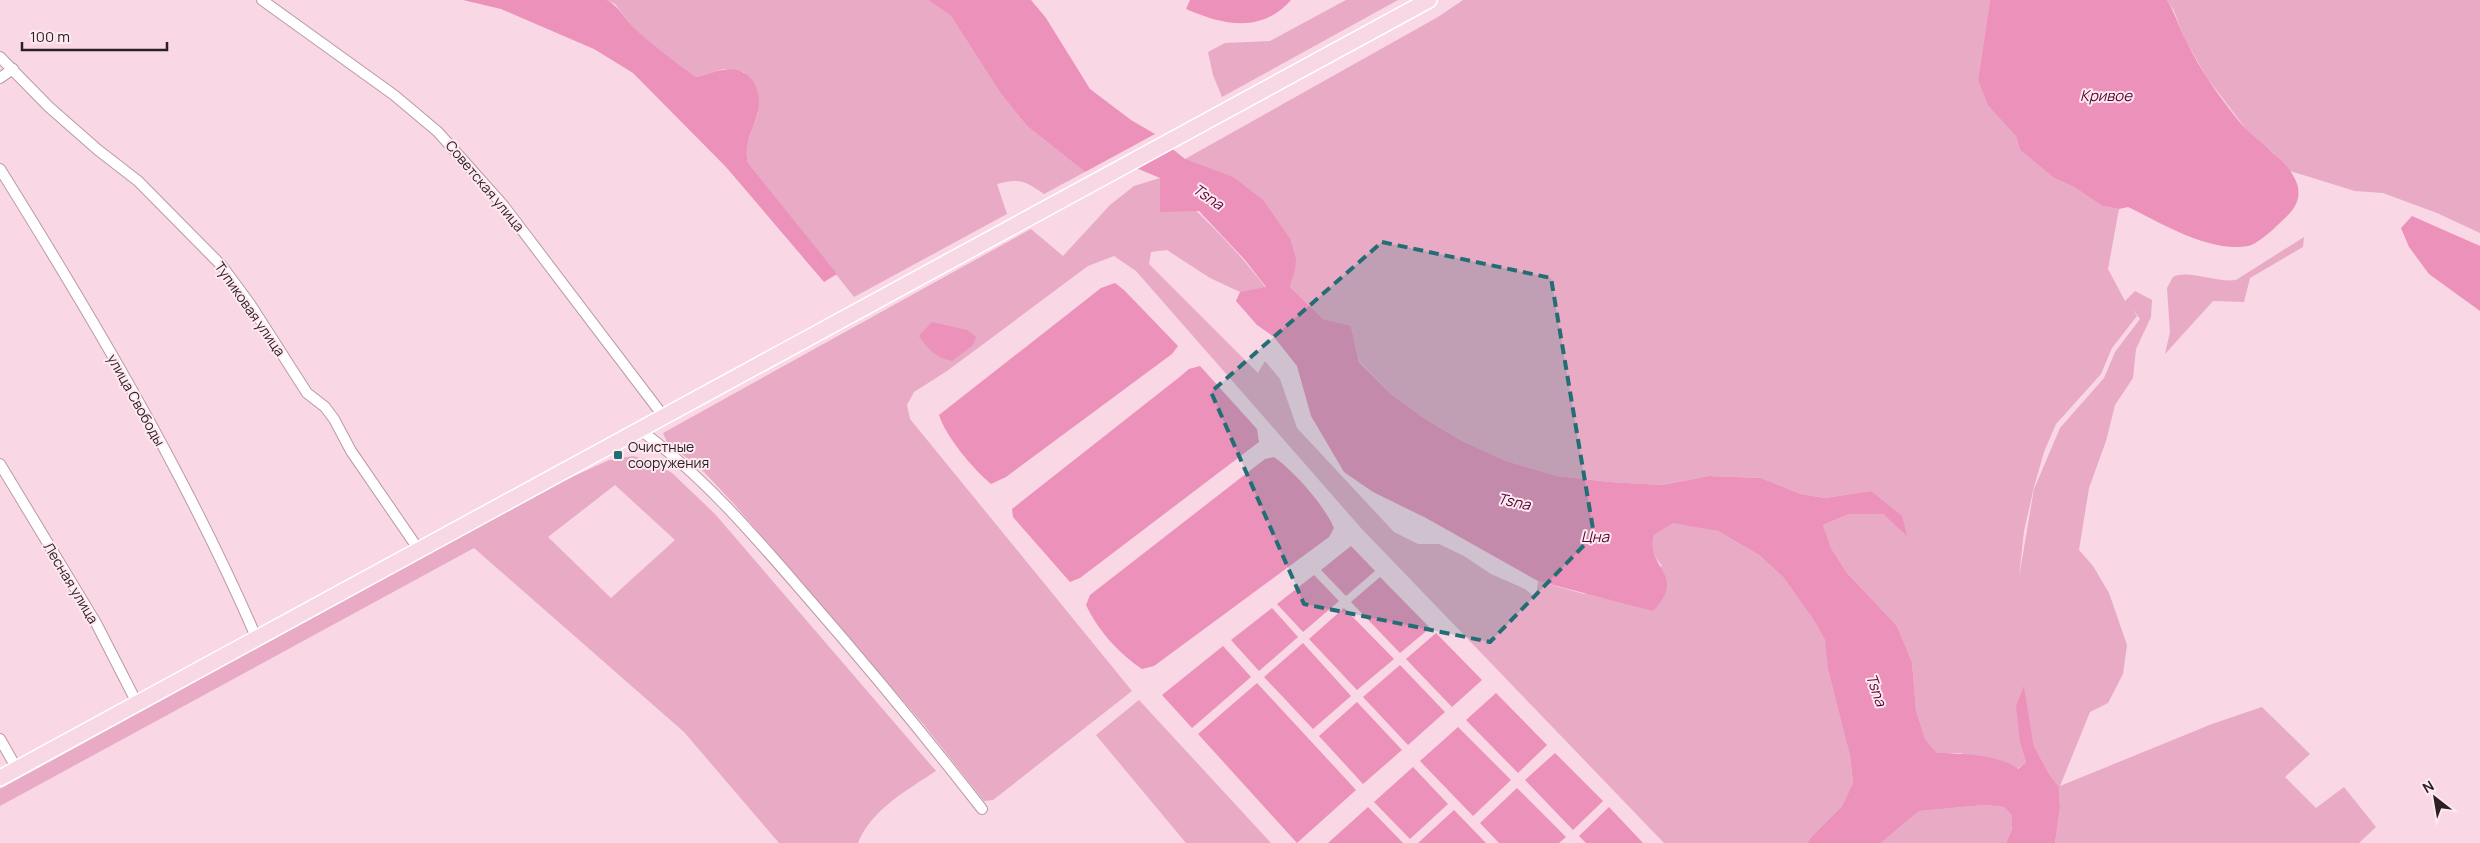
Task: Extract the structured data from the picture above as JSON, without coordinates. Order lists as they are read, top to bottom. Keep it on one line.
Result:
{"streets":{"street":["Советская улица","Тупиковая улица","улица Свободы","Лесная улица"]},"water":["Кривое","Tsna","Цна"],"places":{"transit":["Очистные сооружения"]},"scale_bar":"100 m","north":"top left"}
